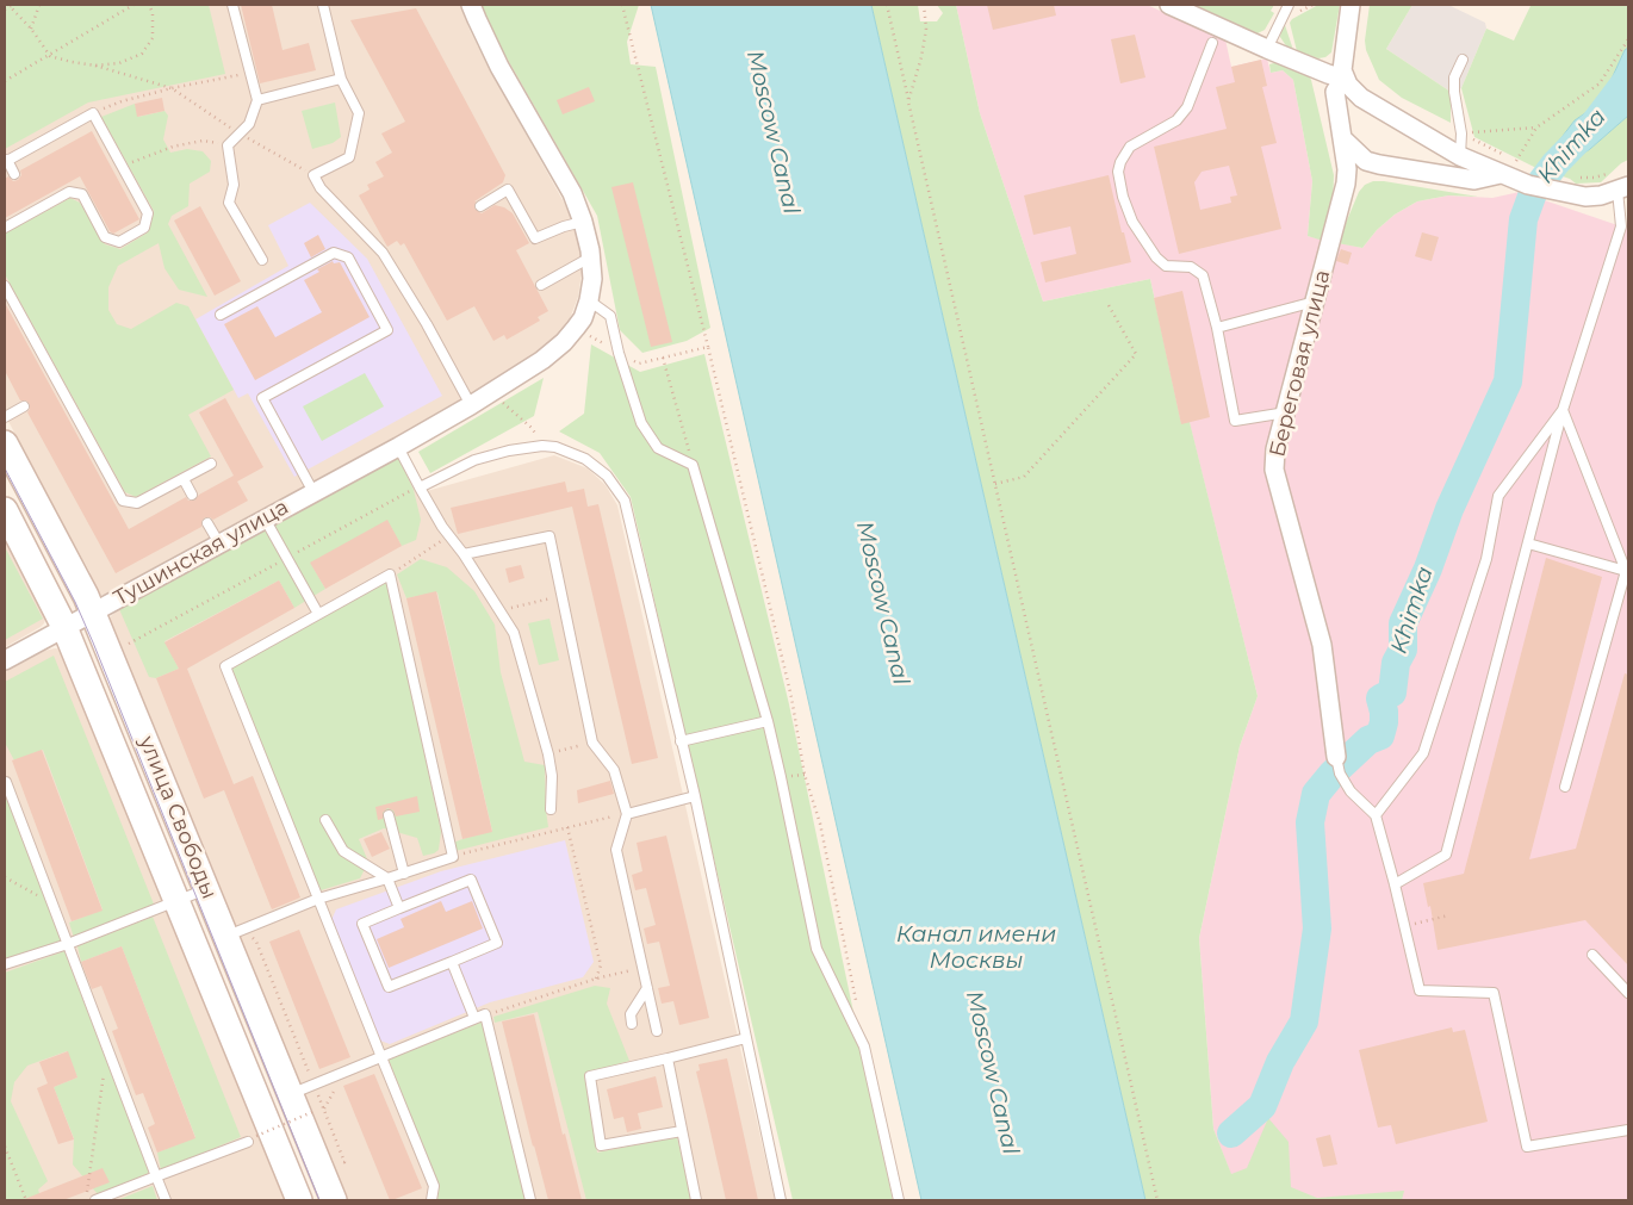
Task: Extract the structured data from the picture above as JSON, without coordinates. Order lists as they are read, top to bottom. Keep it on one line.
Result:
{"streets":{"main road":["улица Свободы"],"street":["Береговая улица","Тушинская улица"]},"crossings":[["Тушинская улица","улица Свободы"]],"water":["Moscow Canal","Khimka","Канал имени Москвы"]}
